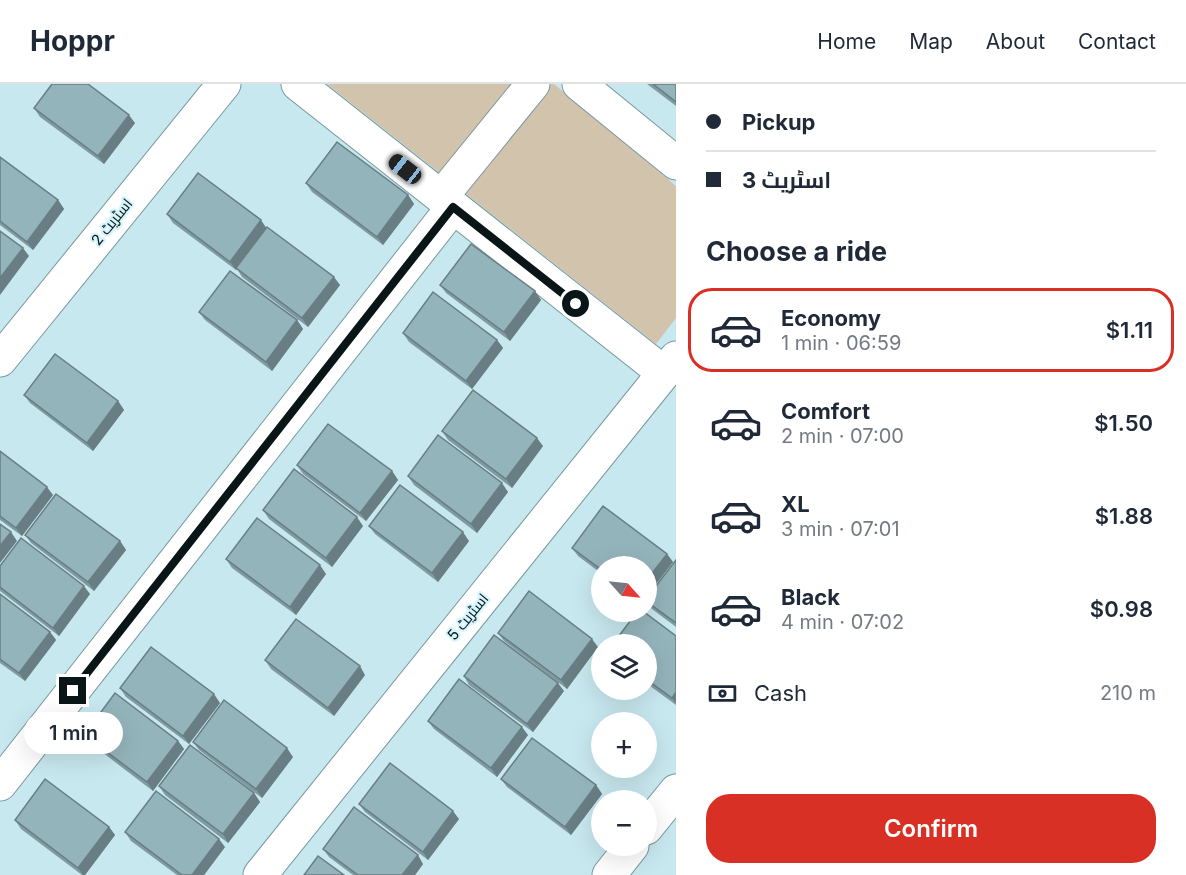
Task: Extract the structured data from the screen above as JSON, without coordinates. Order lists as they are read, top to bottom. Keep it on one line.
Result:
{"streets":{"street":["اسٹریٹ 2","اسٹریٹ 5"]},"north":"bottom right","page":{"header":"Hoppr","nav":["Home","Map","About","Contact"],"banner":["Pickup","اسٹریٹ 3"],"heading":"Choose a ride","list":[{"name":"Economy","note":"1 min · 06:59","value":"$1.11"},{"name":"Comfort","note":"2 min · 07:00","value":"$1.50"},{"name":"XL","note":"3 min · 07:01","value":"$1.88"},{"name":"Black","note":"4 min · 07:02","value":"$0.98"}],"map_buttons":["+","−"],"pay":["Cash","210 m"],"bubble":"1 min","buttons":"Confirm"}}
